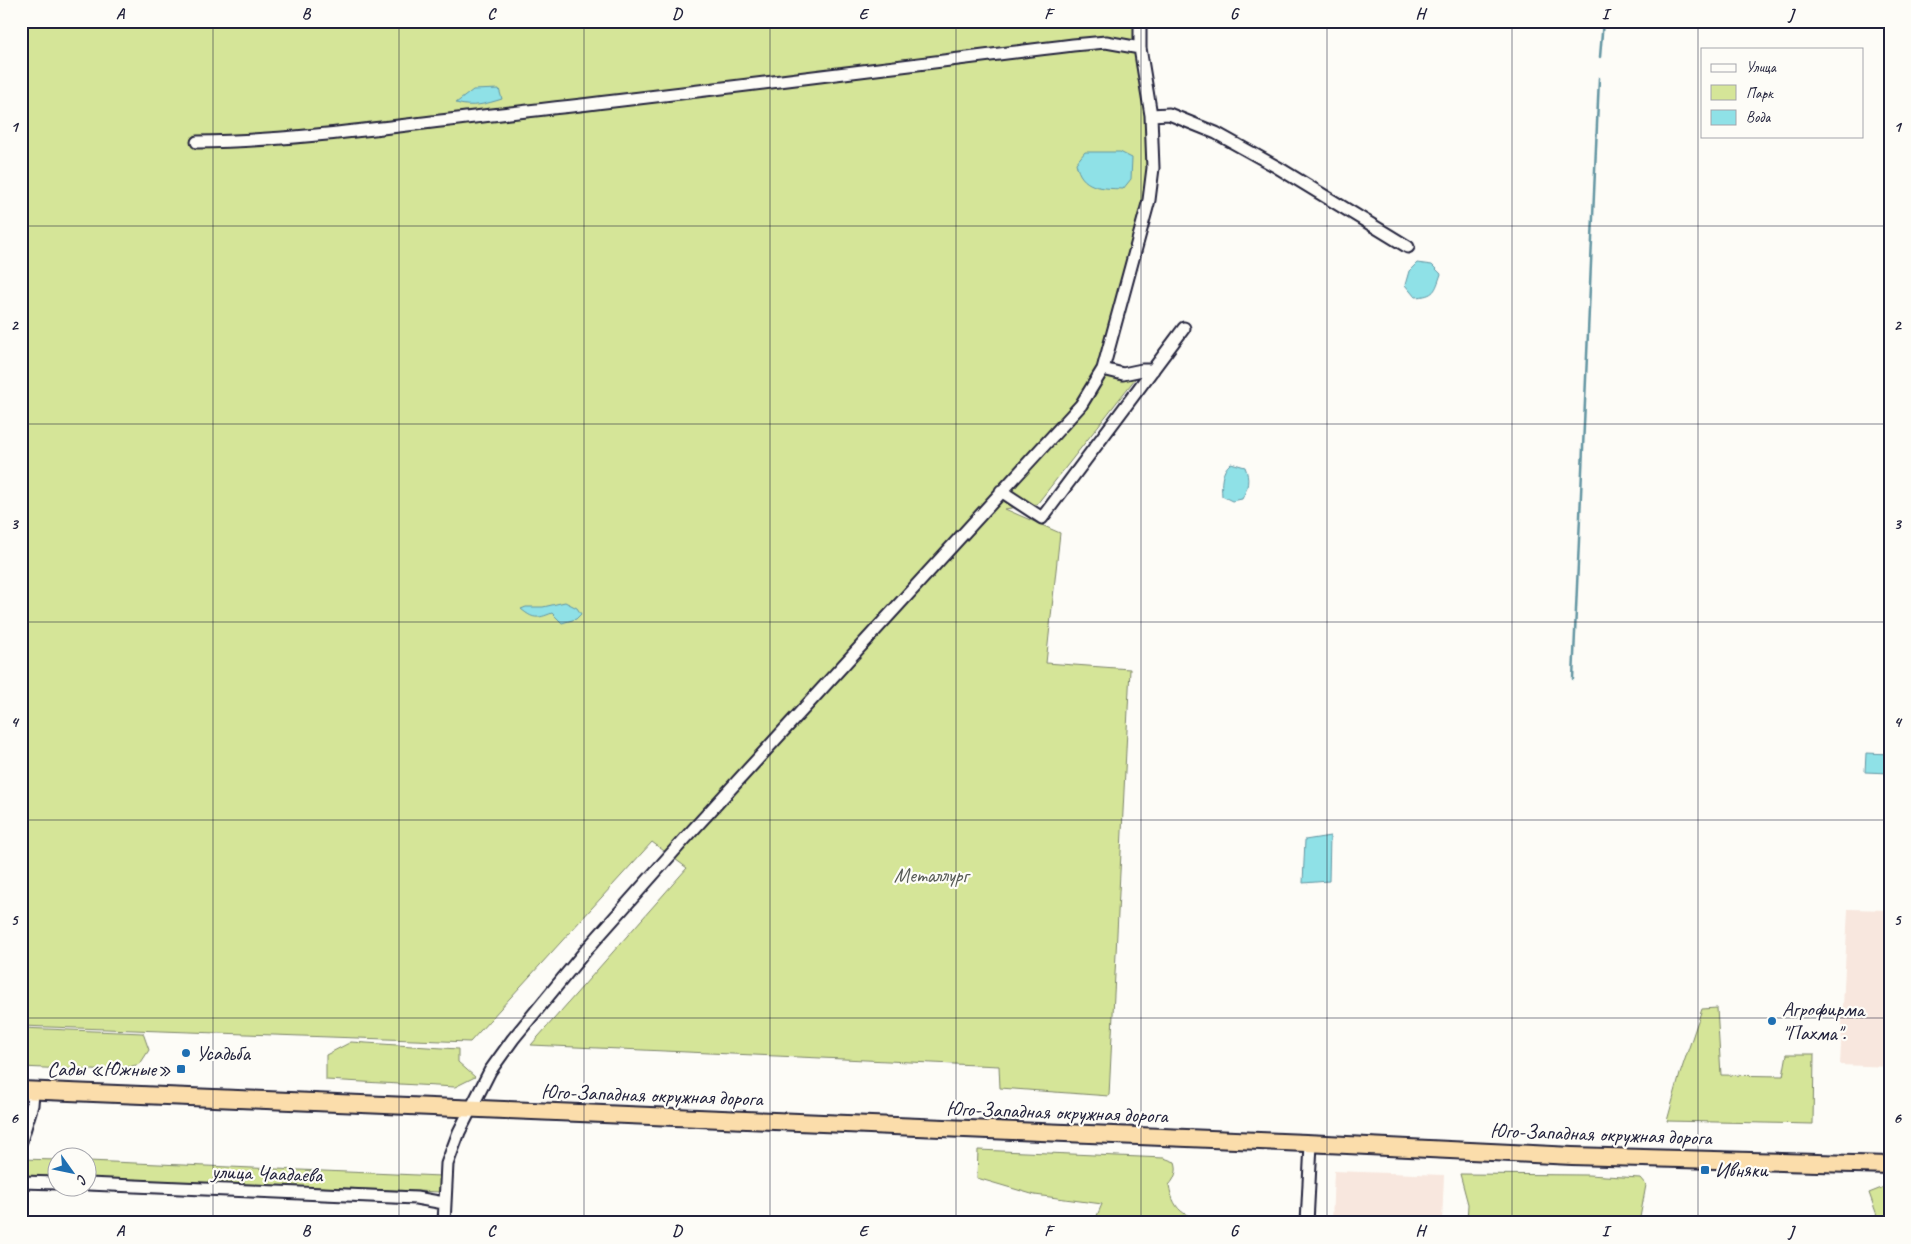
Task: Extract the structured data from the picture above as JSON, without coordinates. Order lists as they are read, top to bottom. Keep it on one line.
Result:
{"streets":{"highway":["Юго-Западная окружная дорога"],"street":["улица Чаадаева"]},"parks":["Металлург"],"places":{"other":["Агрофирма \"Пахма\".","Усадьба"],"transit":["Сады «Южные»","Ивняки"]},"legend":["Улица","Парк","Вода"],"north":"bottom right","grid":{"columns":["A","B","C","D","E","F","G","H","I","J"],"rows":["1","2","3","4","5","6"]}}
